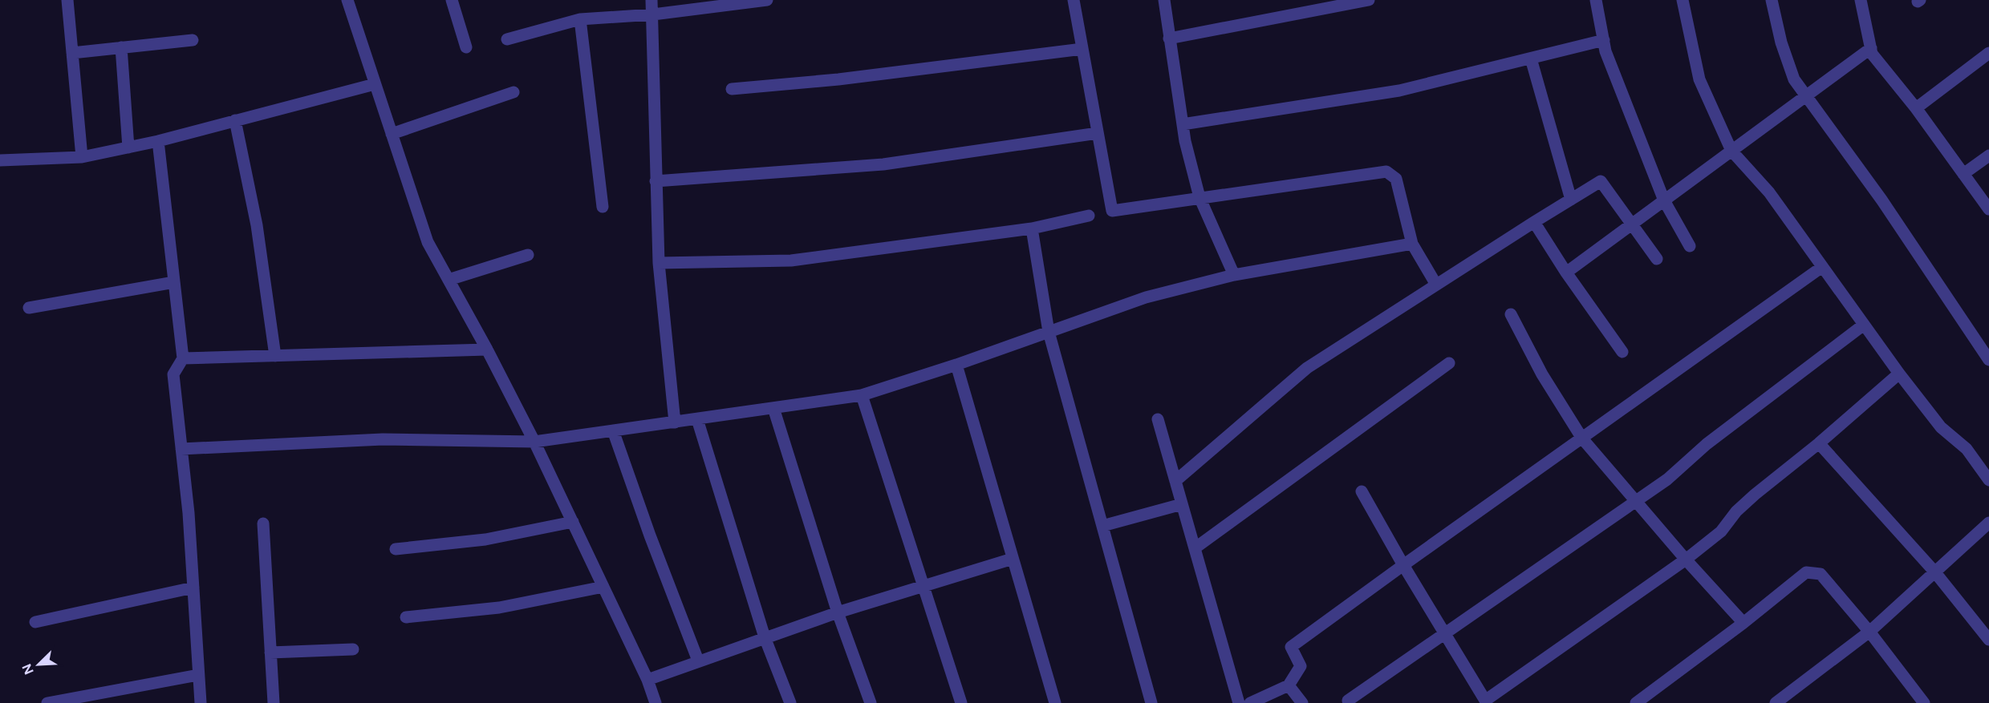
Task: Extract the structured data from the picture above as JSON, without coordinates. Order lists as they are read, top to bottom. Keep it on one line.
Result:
{"north":"bottom left"}
